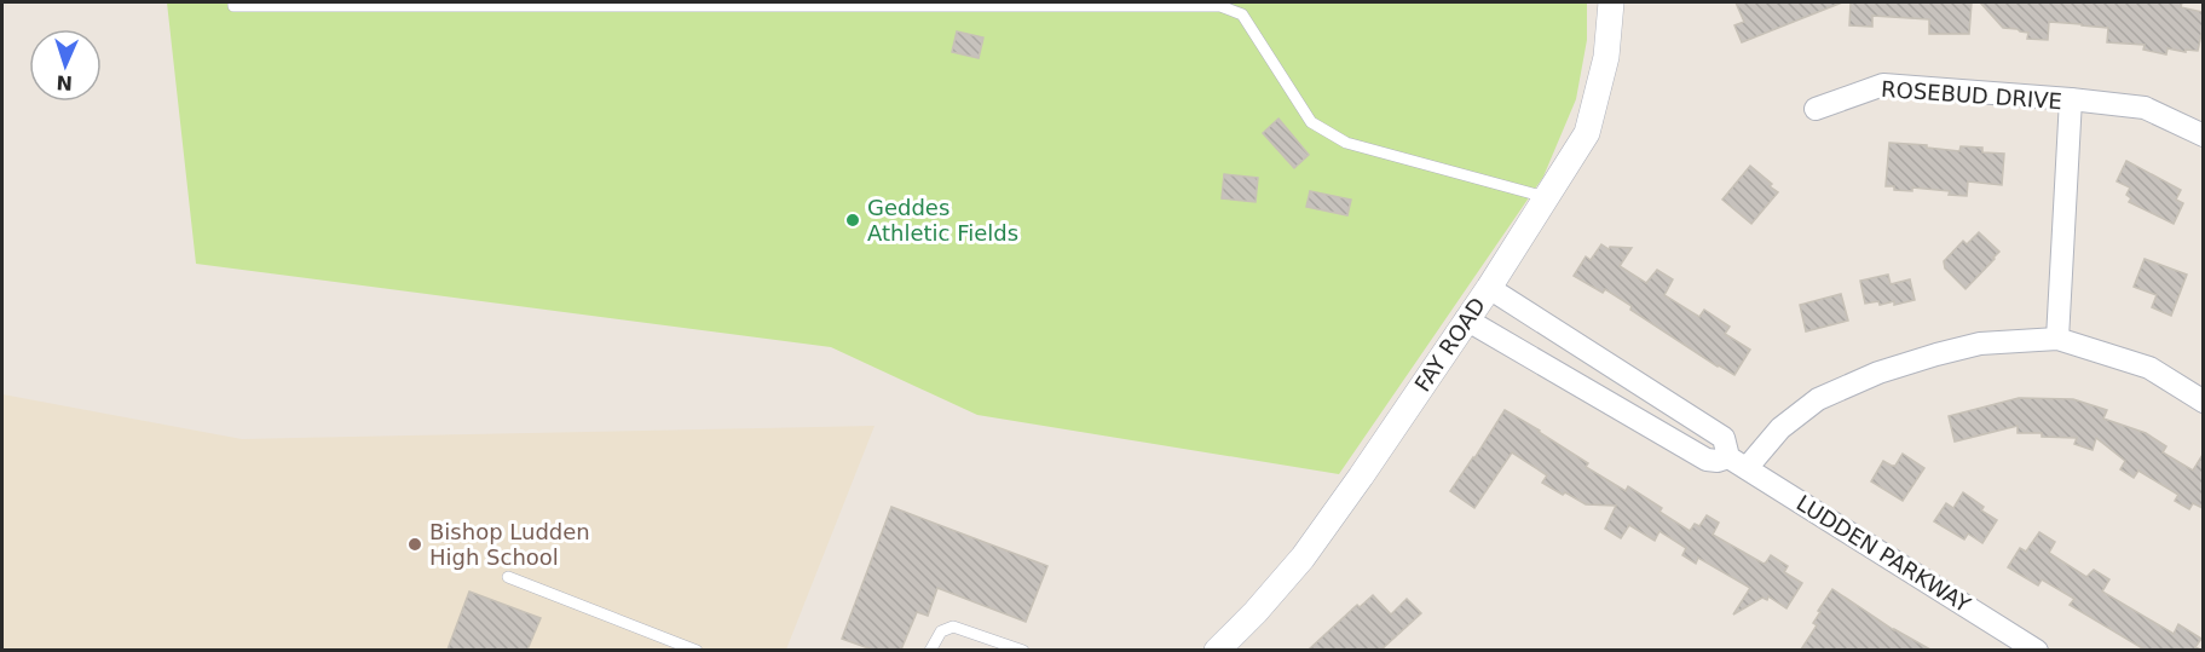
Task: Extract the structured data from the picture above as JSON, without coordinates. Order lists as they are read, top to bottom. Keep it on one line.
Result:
{"streets":{"street":["ROSEBUD DRIVE","FAY ROAD","LUDDEN PARKWAY"]},"crossings":[["FAY ROAD","LUDDEN PARKWAY"]],"places":["Geddes Athletic Fields","Bishop Ludden High School"],"north":"bottom"}
